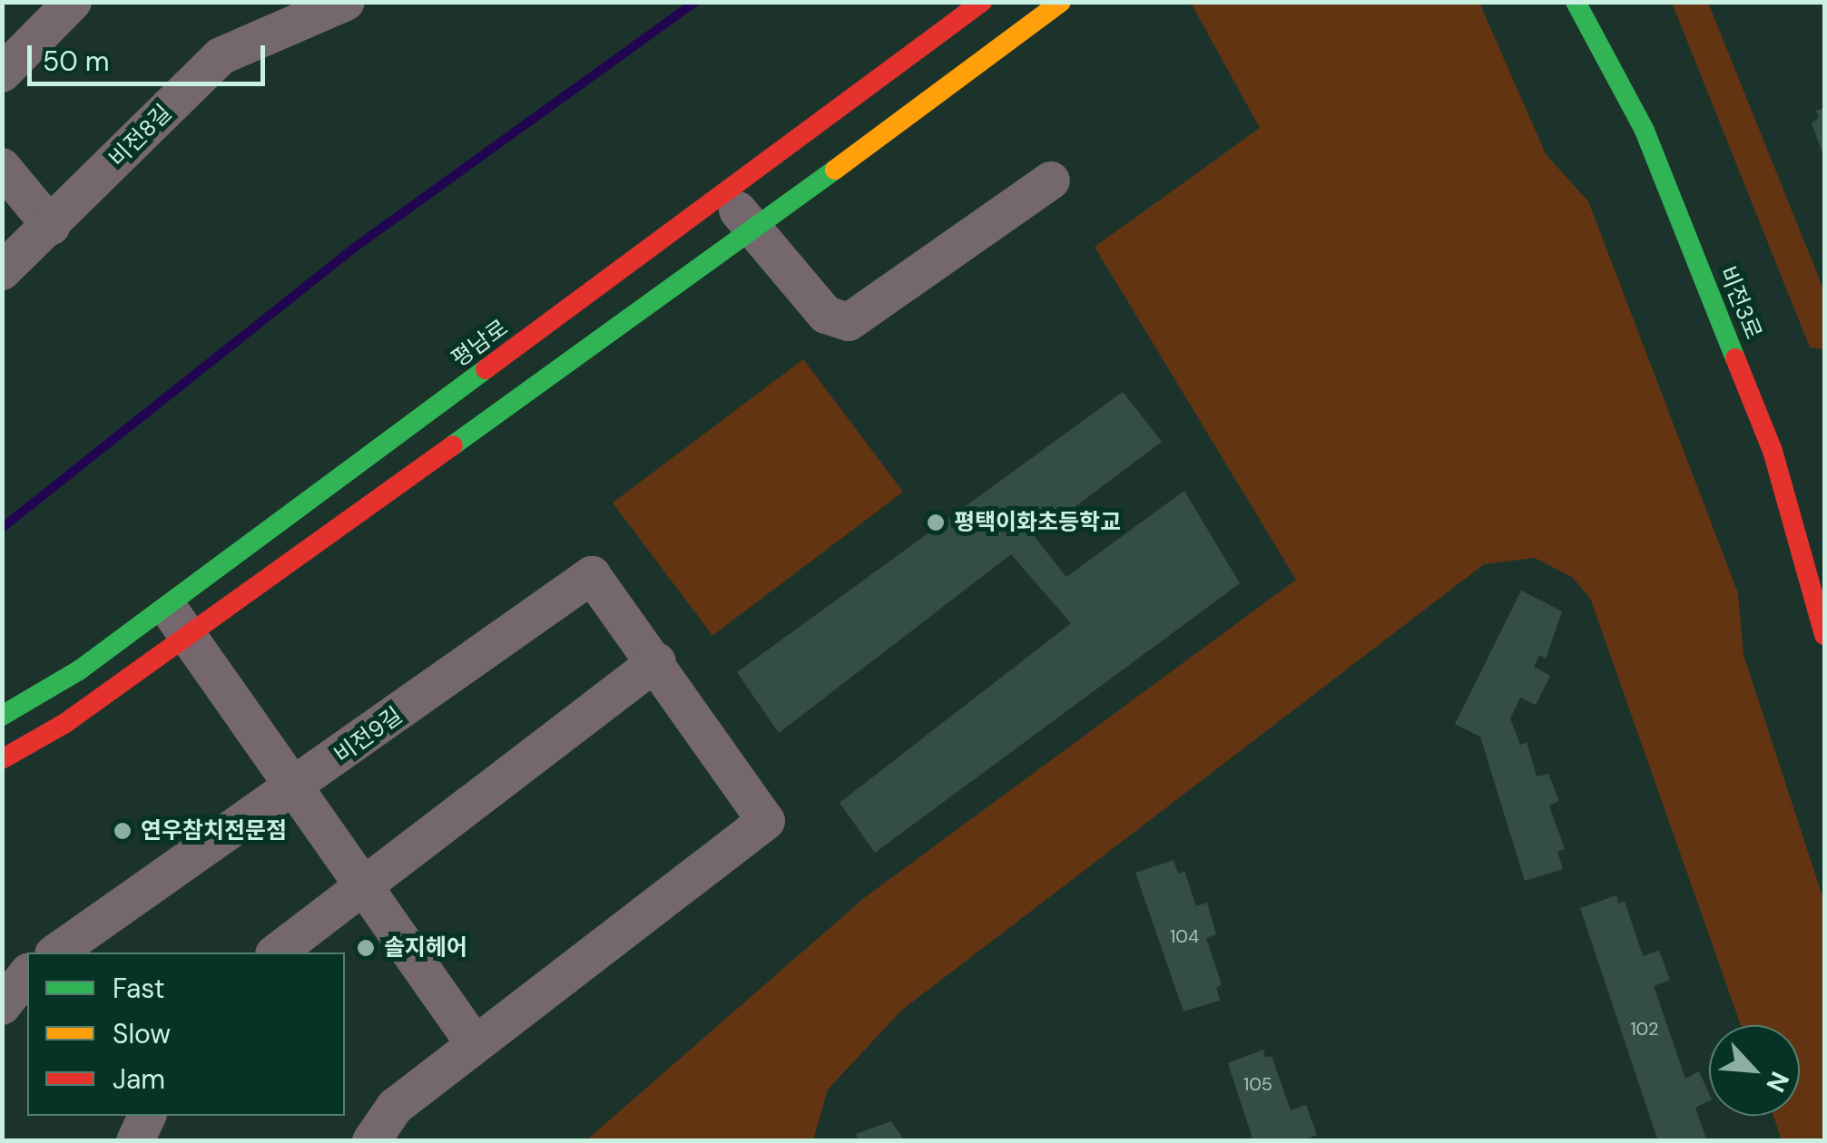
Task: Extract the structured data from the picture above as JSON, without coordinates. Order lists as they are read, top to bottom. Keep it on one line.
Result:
{"streets":{"street":["비전8길","비전3로","평남로","비전9길"]},"places":["평택이화초등학교","연우참치전문점","솔지헤어"],"house_numbers":["104","102","105"],"legend":["Fast","Slow","Jam"],"scale_bar":"50 m","north":"bottom right"}
